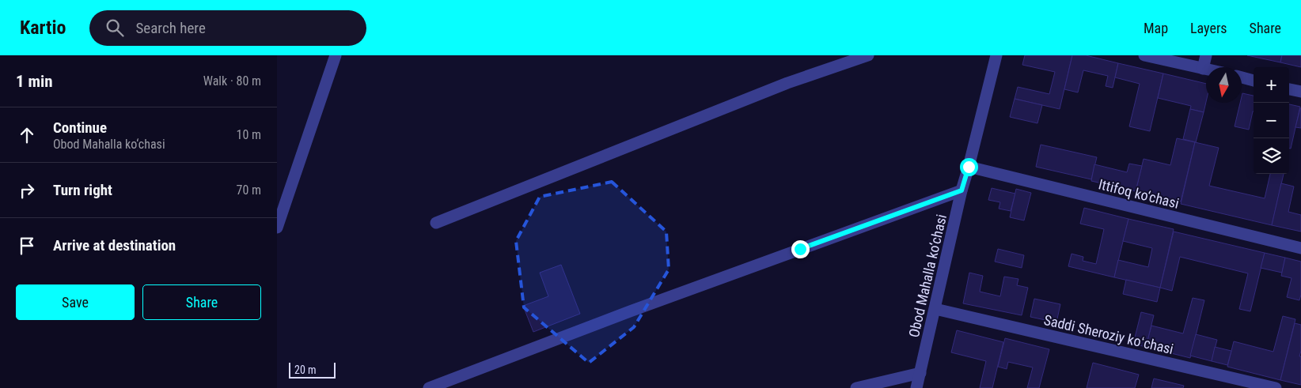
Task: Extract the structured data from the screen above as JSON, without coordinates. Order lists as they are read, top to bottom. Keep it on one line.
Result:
{"streets":{"street":["Ittifoq ko‘chasi","Obod Mahalla ko‘chasi","Saddi Sheroziy koʻchasi"]},"crossings":[["Ittifoq ko‘chasi","Obod Mahalla ko‘chasi"],["Obod Mahalla ko‘chasi","Saddi Sheroziy koʻchasi"]],"scale_bar":"20 m","north":"bottom","page":{"header":"Kartio","search":"Search here","nav":["Map","Layers","Share"],"heading":["1 min","Walk · 80 m"],"map_buttons":["+","−"],"list":[["Continue","Obod Mahalla ko‘chasi","10 m"],["Turn right","70 m"],"Arrive at destination"],"buttons":["Save","Share"],"scale":"20 m"}}
